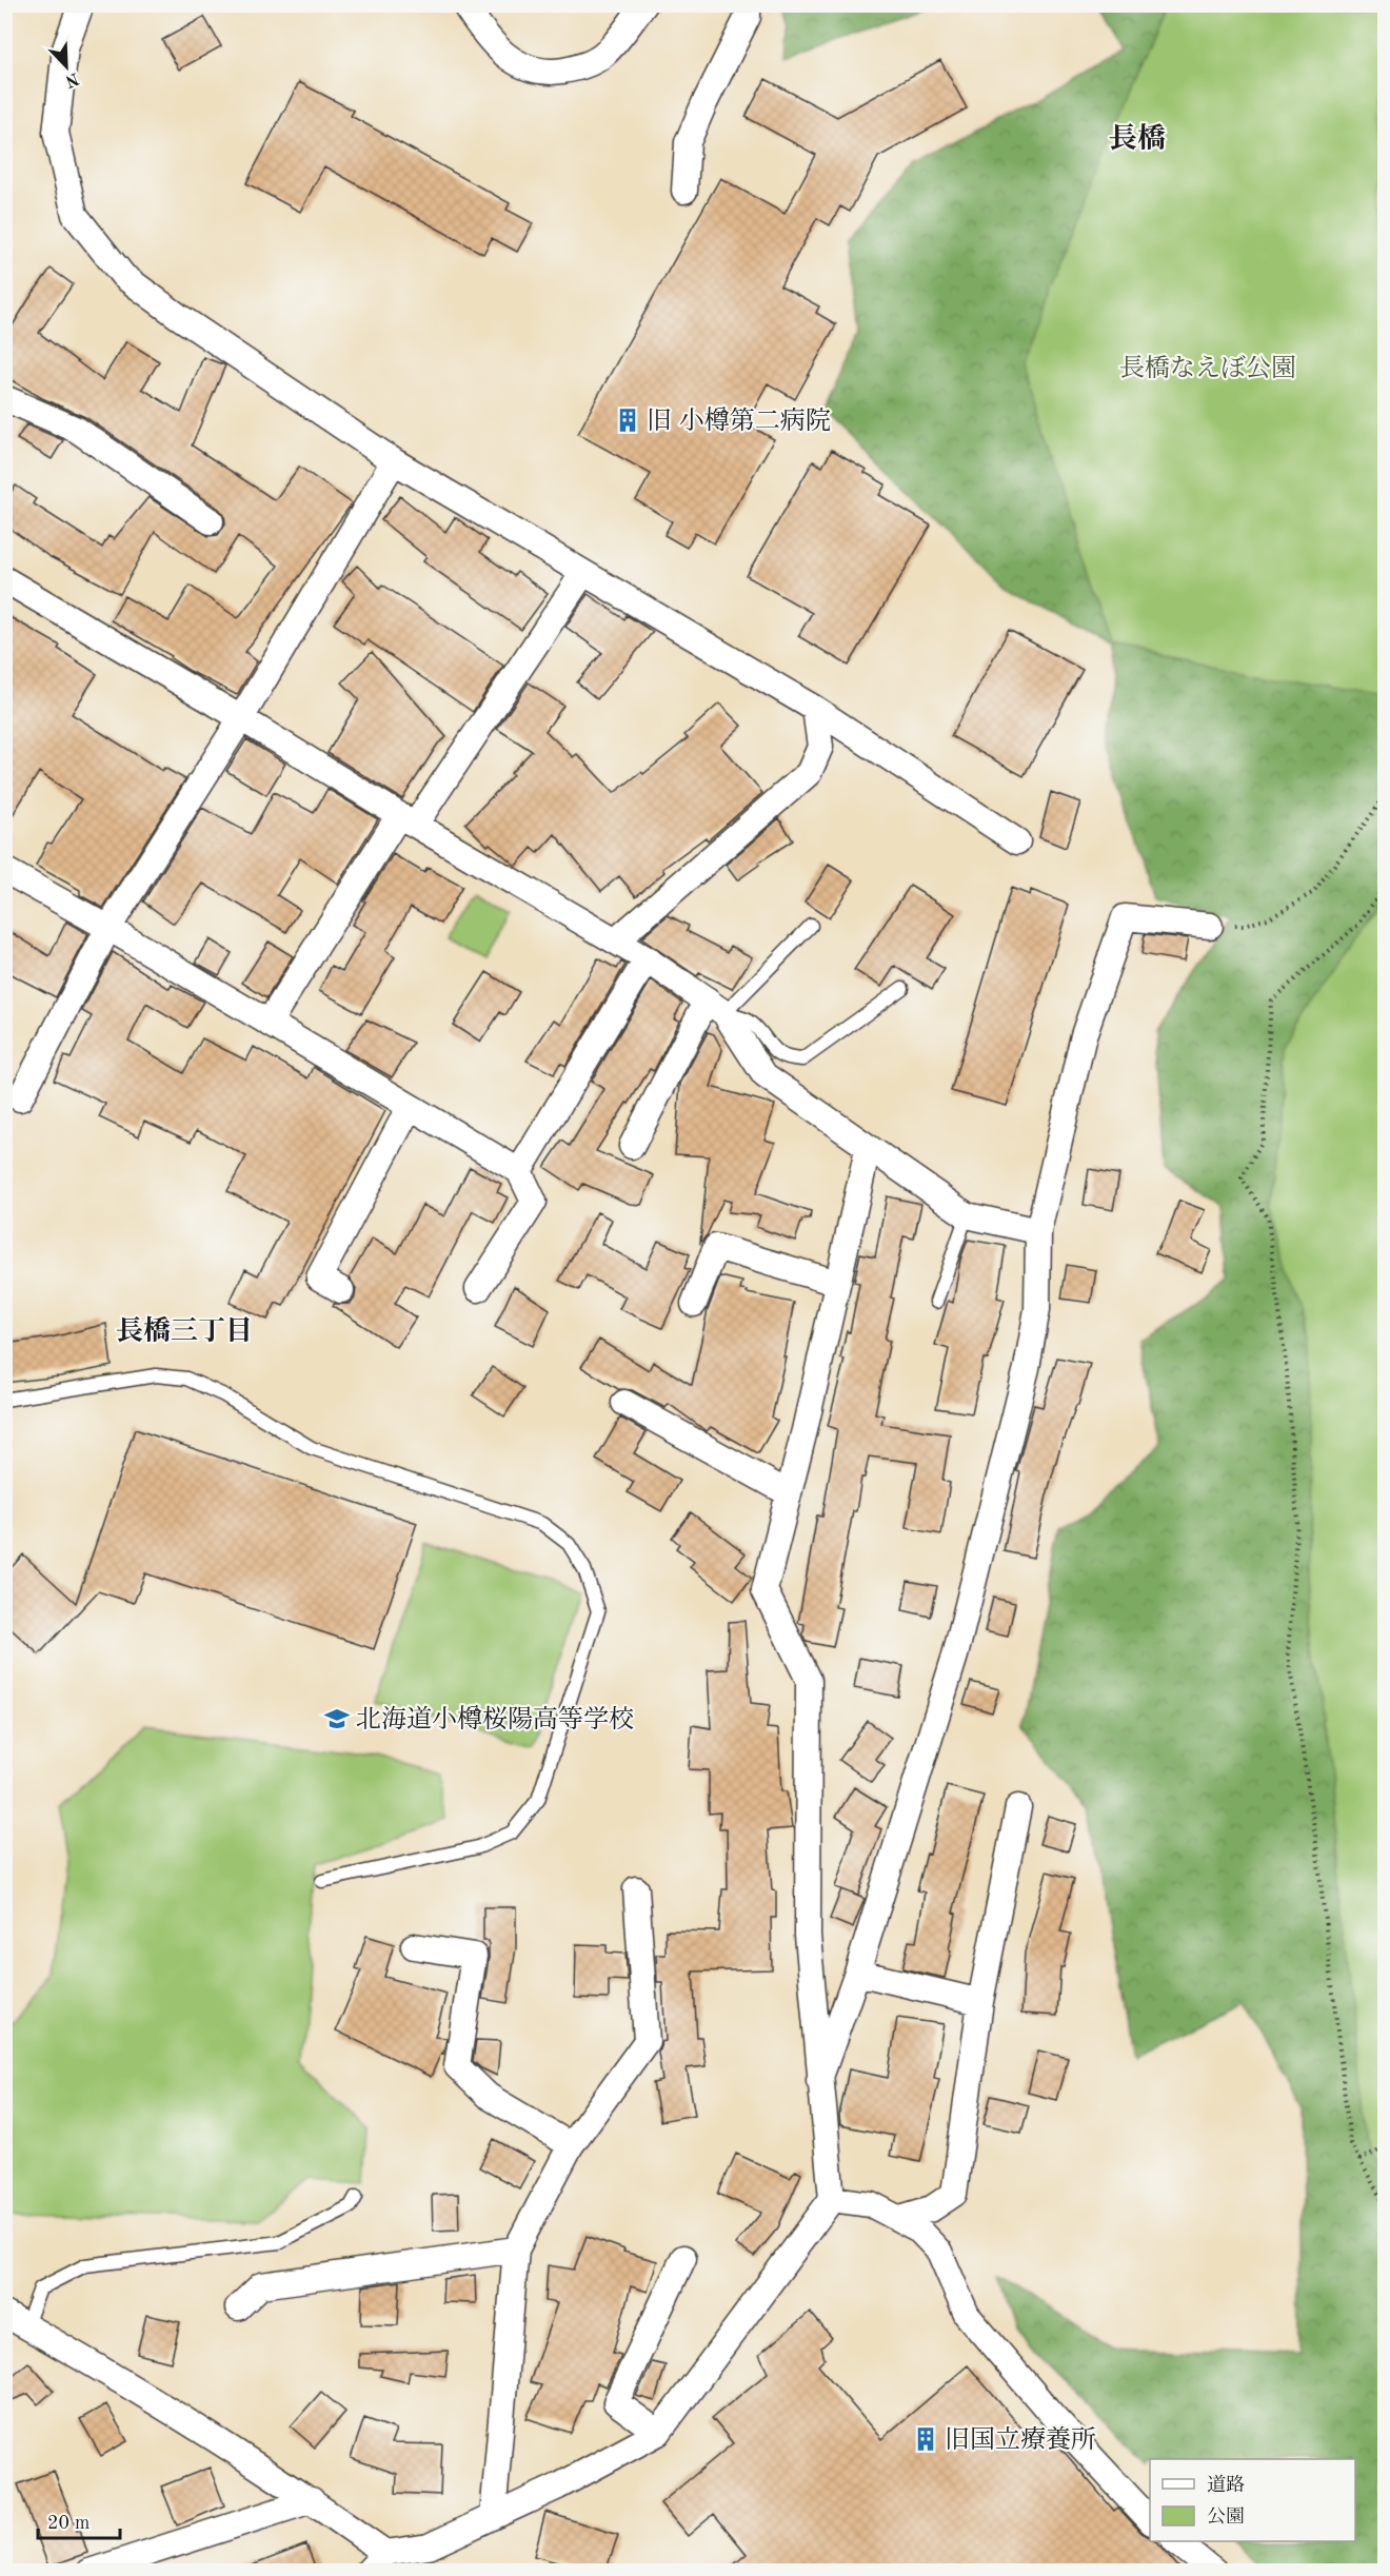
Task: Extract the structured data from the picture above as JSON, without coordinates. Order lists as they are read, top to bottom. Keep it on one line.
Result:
{"districts":["長橋","長橋三丁目"],"parks":["長橋なえぼ公園"],"places":{"building":["旧 小樽第二病院","旧国立療養所"],"school or university":["北海道小樽桜陽高等学校"]},"legend":["道路","公園"],"scale_bar":"20 m","north":"bottom right"}
